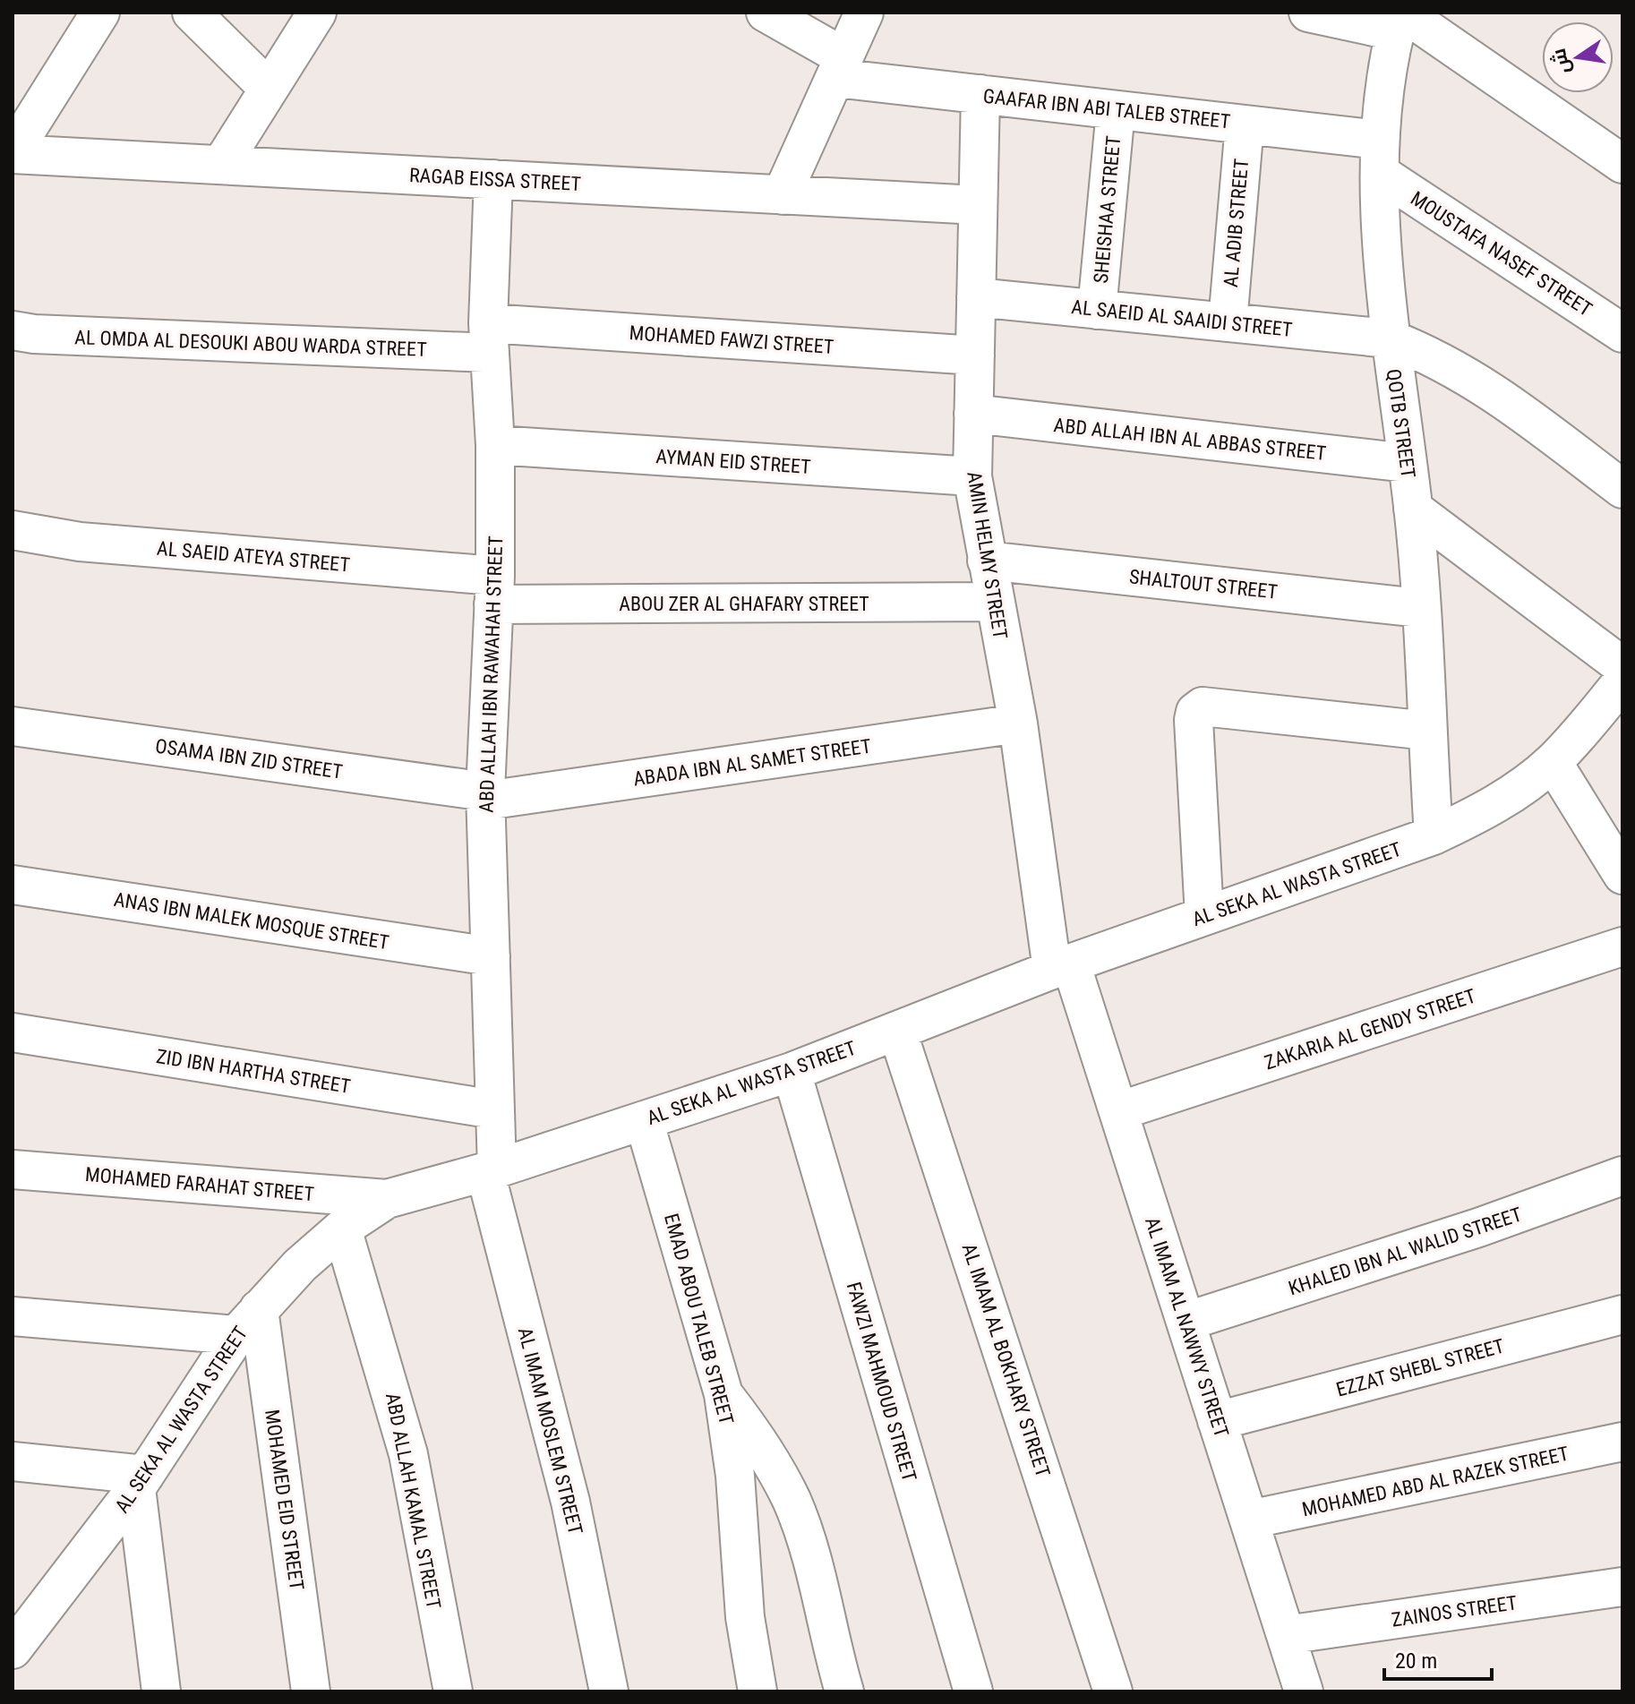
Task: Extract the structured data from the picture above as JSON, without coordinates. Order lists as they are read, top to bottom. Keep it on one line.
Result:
{"streets":{"street":["GAAFAR IBN ABI TALEB STREET","RAGAB EISSA STREET","SHEISHAA STREET","AL ADIB STREET","MOUSTAFA NASEF STREET","AL SAEID AL SAAIDI STREET","MOHAMED FAWZI STREET","AL OMDA AL DESOUKI ABOU WARDA STREET","QOTB STREET","ABD ALLAH IBN AL ABBAS STREET","AYMAN EID STREET","AMIN HELMY STREET","AL SAEID ATEYA STREET","SHALTOUT STREET","ABOU ZER AL GHAFARY STREET","ABD ALLAH IBN RAWAHAH STREET","OSAMA IBN ZID STREET","ABADA IBN AL SAMET STREET","AL SEKA AL WASTA STREET","ANAS IBN MALEK MOSQUE STREET","ZAKARIA AL GENDY STREET","ZID IBN HARTHA STREET","MOHAMED FARAHAT STREET","KHALED IBN AL WALID STREET","EMAD ABOU TALEB STREET","AL IMAM AL NAWWY STREET","AL IMAM AL BOKHARY STREET","EZZAT SHEBL STREET","FAWZI MAHMOUD STREET","AL IMAM MOSLEM STREET","MOHAMED ABD AL RAZEK STREET","MOHAMED EID STREET","ABD ALLAH KAMAL STREET","ZAINOS STREET"]},"crossings":[["GAAFAR IBN ABI TALEB STREET","SHEISHAA STREET"],["GAAFAR IBN ABI TALEB STREET","AL ADIB STREET"],["GAAFAR IBN ABI TALEB STREET","MOUSTAFA NASEF STREET"],["GAAFAR IBN ABI TALEB STREET","QOTB STREET"],["GAAFAR IBN ABI TALEB STREET","AMIN HELMY STREET"],["RAGAB EISSA STREET","AMIN HELMY STREET"],["RAGAB EISSA STREET","ABD ALLAH IBN RAWAHAH STREET"],["SHEISHAA STREET","AL SAEID AL SAAIDI STREET"],["AL ADIB STREET","AL SAEID AL SAAIDI STREET"],["MOUSTAFA NASEF STREET","QOTB STREET"],["AL SAEID AL SAAIDI STREET","QOTB STREET"],["AL SAEID AL SAAIDI STREET","AMIN HELMY STREET"],["MOHAMED FAWZI STREET","AL OMDA AL DESOUKI ABOU WARDA STREET"],["MOHAMED FAWZI STREET","AMIN HELMY STREET"],["MOHAMED FAWZI STREET","ABD ALLAH IBN RAWAHAH STREET"],["AL OMDA AL DESOUKI ABOU WARDA STREET","ABD ALLAH IBN RAWAHAH STREET"],["QOTB STREET","ABD ALLAH IBN AL ABBAS STREET"],["QOTB STREET","SHALTOUT STREET"],["QOTB STREET","AL SEKA AL WASTA STREET"],["ABD ALLAH IBN AL ABBAS STREET","AMIN HELMY STREET"],["AYMAN EID STREET","AMIN HELMY STREET"],["AYMAN EID STREET","ABD ALLAH IBN RAWAHAH STREET"],["AMIN HELMY STREET","SHALTOUT STREET"],["AMIN HELMY STREET","ABOU ZER AL GHAFARY STREET"],["AMIN HELMY STREET","ABADA IBN AL SAMET STREET"],["AMIN HELMY STREET","AL SEKA AL WASTA STREET"],["AMIN HELMY STREET","AL IMAM AL NAWWY STREET"],["AL SAEID ATEYA STREET","ABOU ZER AL GHAFARY STREET"],["AL SAEID ATEYA STREET","ABD ALLAH IBN RAWAHAH STREET"],["ABOU ZER AL GHAFARY STREET","ABD ALLAH IBN RAWAHAH STREET"],["ABD ALLAH IBN RAWAHAH STREET","OSAMA IBN ZID STREET"],["ABD ALLAH IBN RAWAHAH STREET","ABADA IBN AL SAMET STREET"],["ABD ALLAH IBN RAWAHAH STREET","AL SEKA AL WASTA STREET"],["ABD ALLAH IBN RAWAHAH STREET","ANAS IBN MALEK MOSQUE STREET"],["ABD ALLAH IBN RAWAHAH STREET","ZID IBN HARTHA STREET"],["ABD ALLAH IBN RAWAHAH STREET","AL IMAM MOSLEM STREET"],["OSAMA IBN ZID STREET","ABADA IBN AL SAMET STREET"],["AL SEKA AL WASTA STREET","MOHAMED FARAHAT STREET"],["AL SEKA AL WASTA STREET","EMAD ABOU TALEB STREET"],["AL SEKA AL WASTA STREET","AL IMAM AL NAWWY STREET"],["AL SEKA AL WASTA STREET","AL IMAM AL BOKHARY STREET"],["AL SEKA AL WASTA STREET","FAWZI MAHMOUD STREET"],["AL SEKA AL WASTA STREET","AL IMAM MOSLEM STREET"],["AL SEKA AL WASTA STREET","MOHAMED EID STREET"],["AL SEKA AL WASTA STREET","ABD ALLAH KAMAL STREET"],["ZAKARIA AL GENDY STREET","AL IMAM AL NAWWY STREET"],["KHALED IBN AL WALID STREET","AL IMAM AL NAWWY STREET"],["AL IMAM AL NAWWY STREET","EZZAT SHEBL STREET"],["AL IMAM AL NAWWY STREET","MOHAMED ABD AL RAZEK STREET"],["AL IMAM AL NAWWY STREET","ZAINOS STREET"]],"scale_bar":"20 m","north":"left"}
